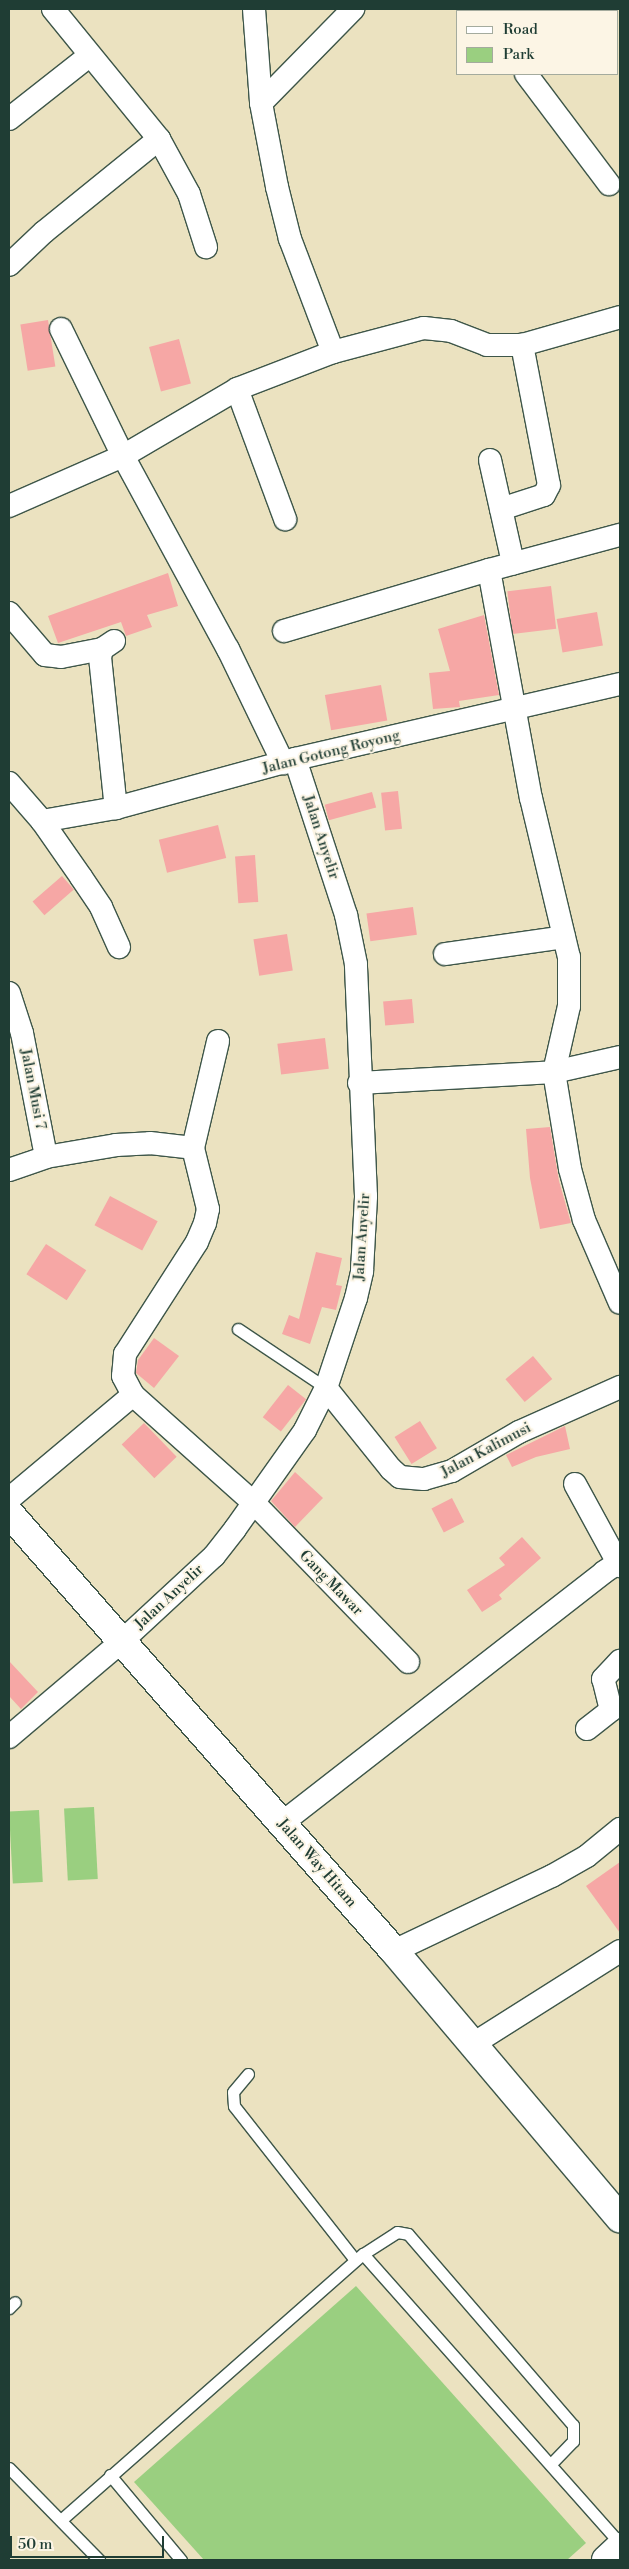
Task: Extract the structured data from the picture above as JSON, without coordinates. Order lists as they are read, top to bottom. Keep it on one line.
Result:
{"streets":{"main road":["Jalan Way Hitam"],"street":["Jalan Gotong Royong","Jalan Anyelir","Jalan Musi 7","Jalan Kalimusi","Gang Mawar"]},"crossings":[["Jalan Gotong Royong","Jalan Anyelir"],["Jalan Anyelir","Jalan Kalimusi"],["Jalan Anyelir","Gang Mawar"],["Jalan Anyelir","Jalan Way Hitam"]],"legend":["Road","Park"],"scale_bar":"50 m"}
